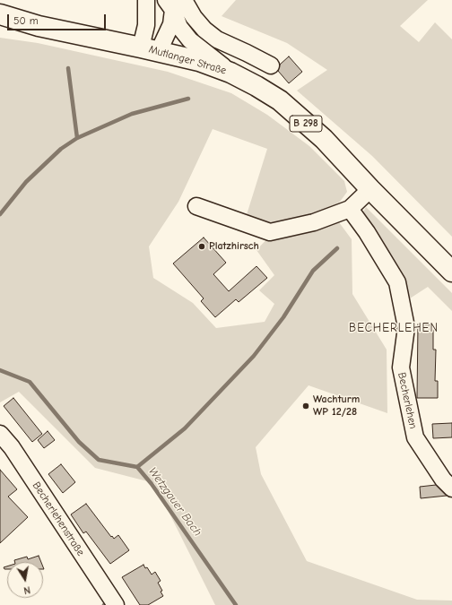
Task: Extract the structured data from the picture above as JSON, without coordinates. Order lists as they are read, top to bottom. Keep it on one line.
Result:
{"streets":{"main road":["Mutlanger Straße","B 298"],"street":["Becherlehen","Becherlehenstraße"]},"districts":["BECHERLEHEN"],"water":["Wetzgauer Bach"],"places":["Platzhirsch","Wachturm WP 12/28"],"scale_bar":"50 m","north":"bottom"}
